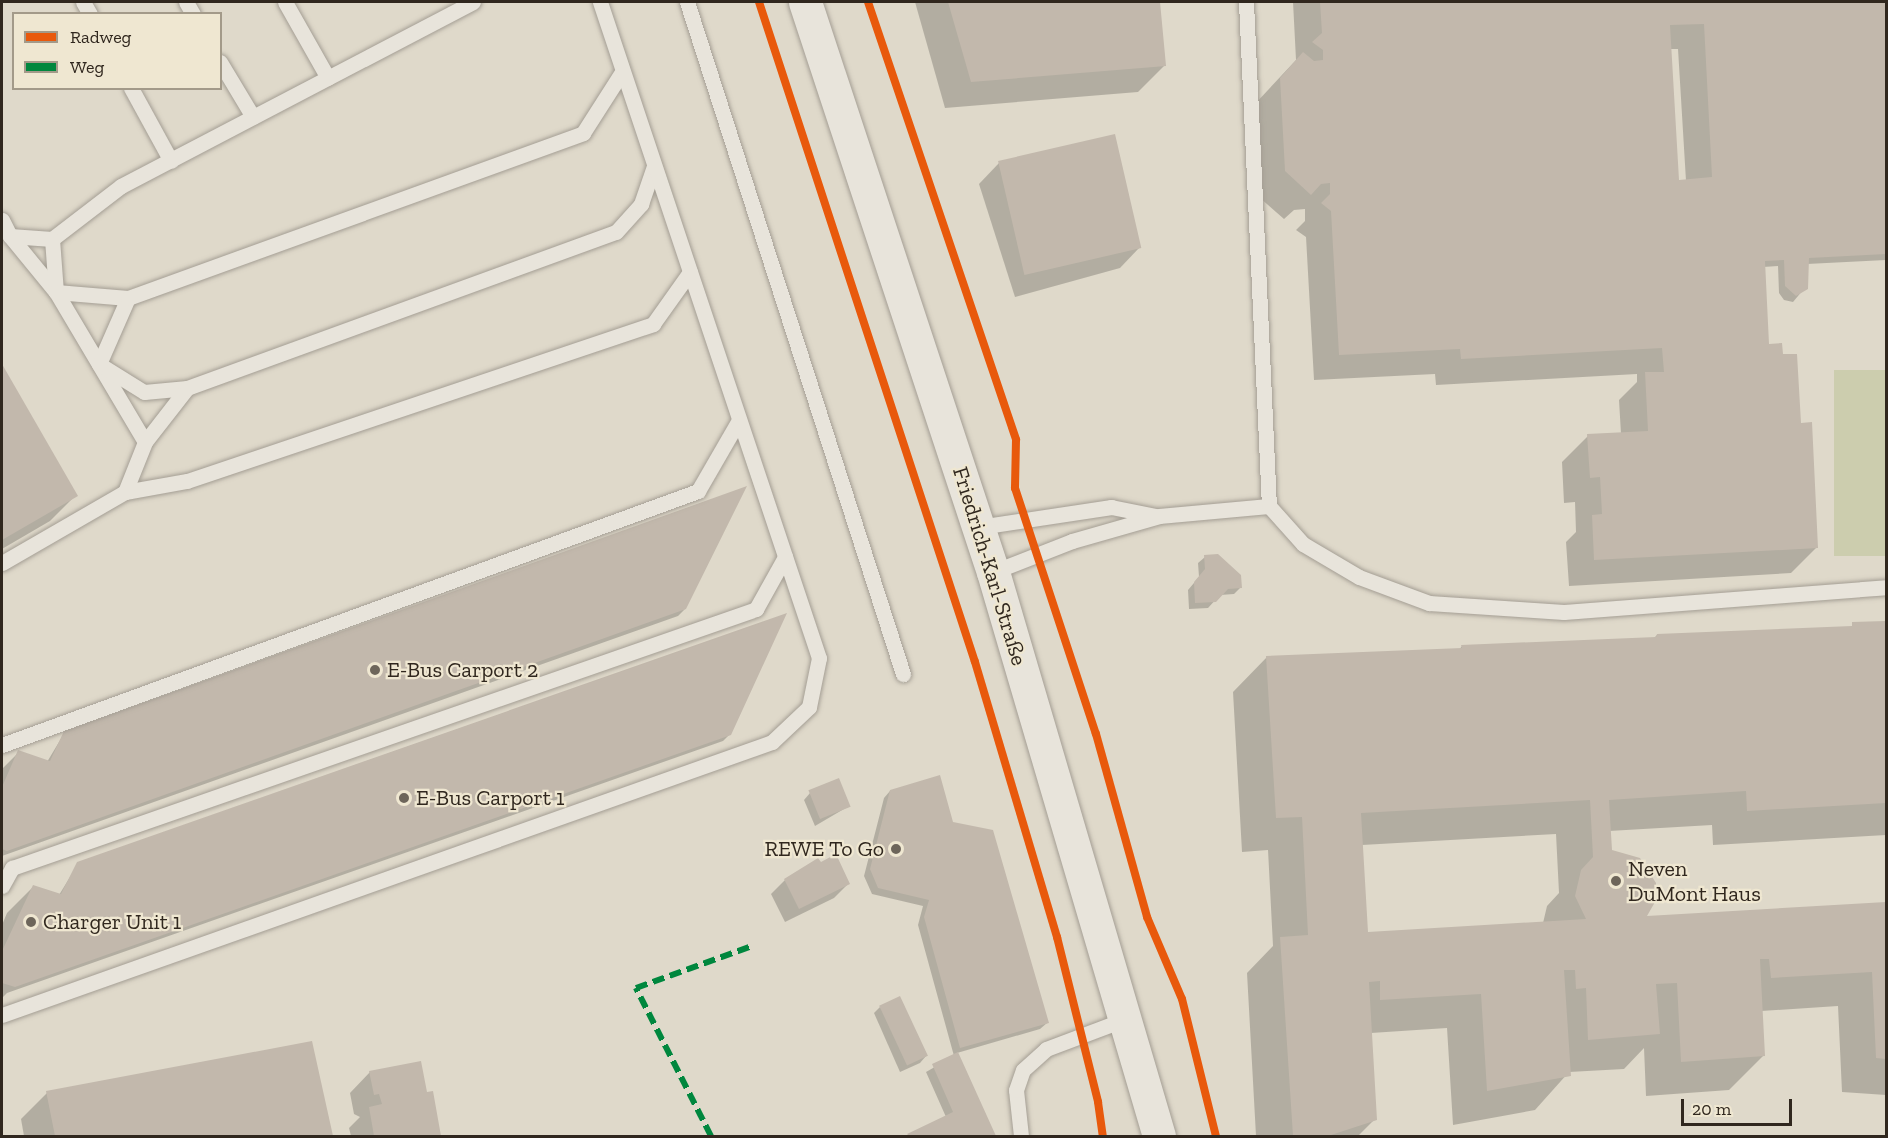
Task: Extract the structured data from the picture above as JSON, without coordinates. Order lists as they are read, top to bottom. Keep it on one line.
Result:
{"streets":{"main road":["Friedrich-Karl-Straße"]},"places":["E-Bus Carport 2","E-Bus Carport 1","REWE To Go","Neven DuMont Haus","Charger Unit 1"],"legend":["Radweg","Weg"],"scale_bar":"20 m"}
